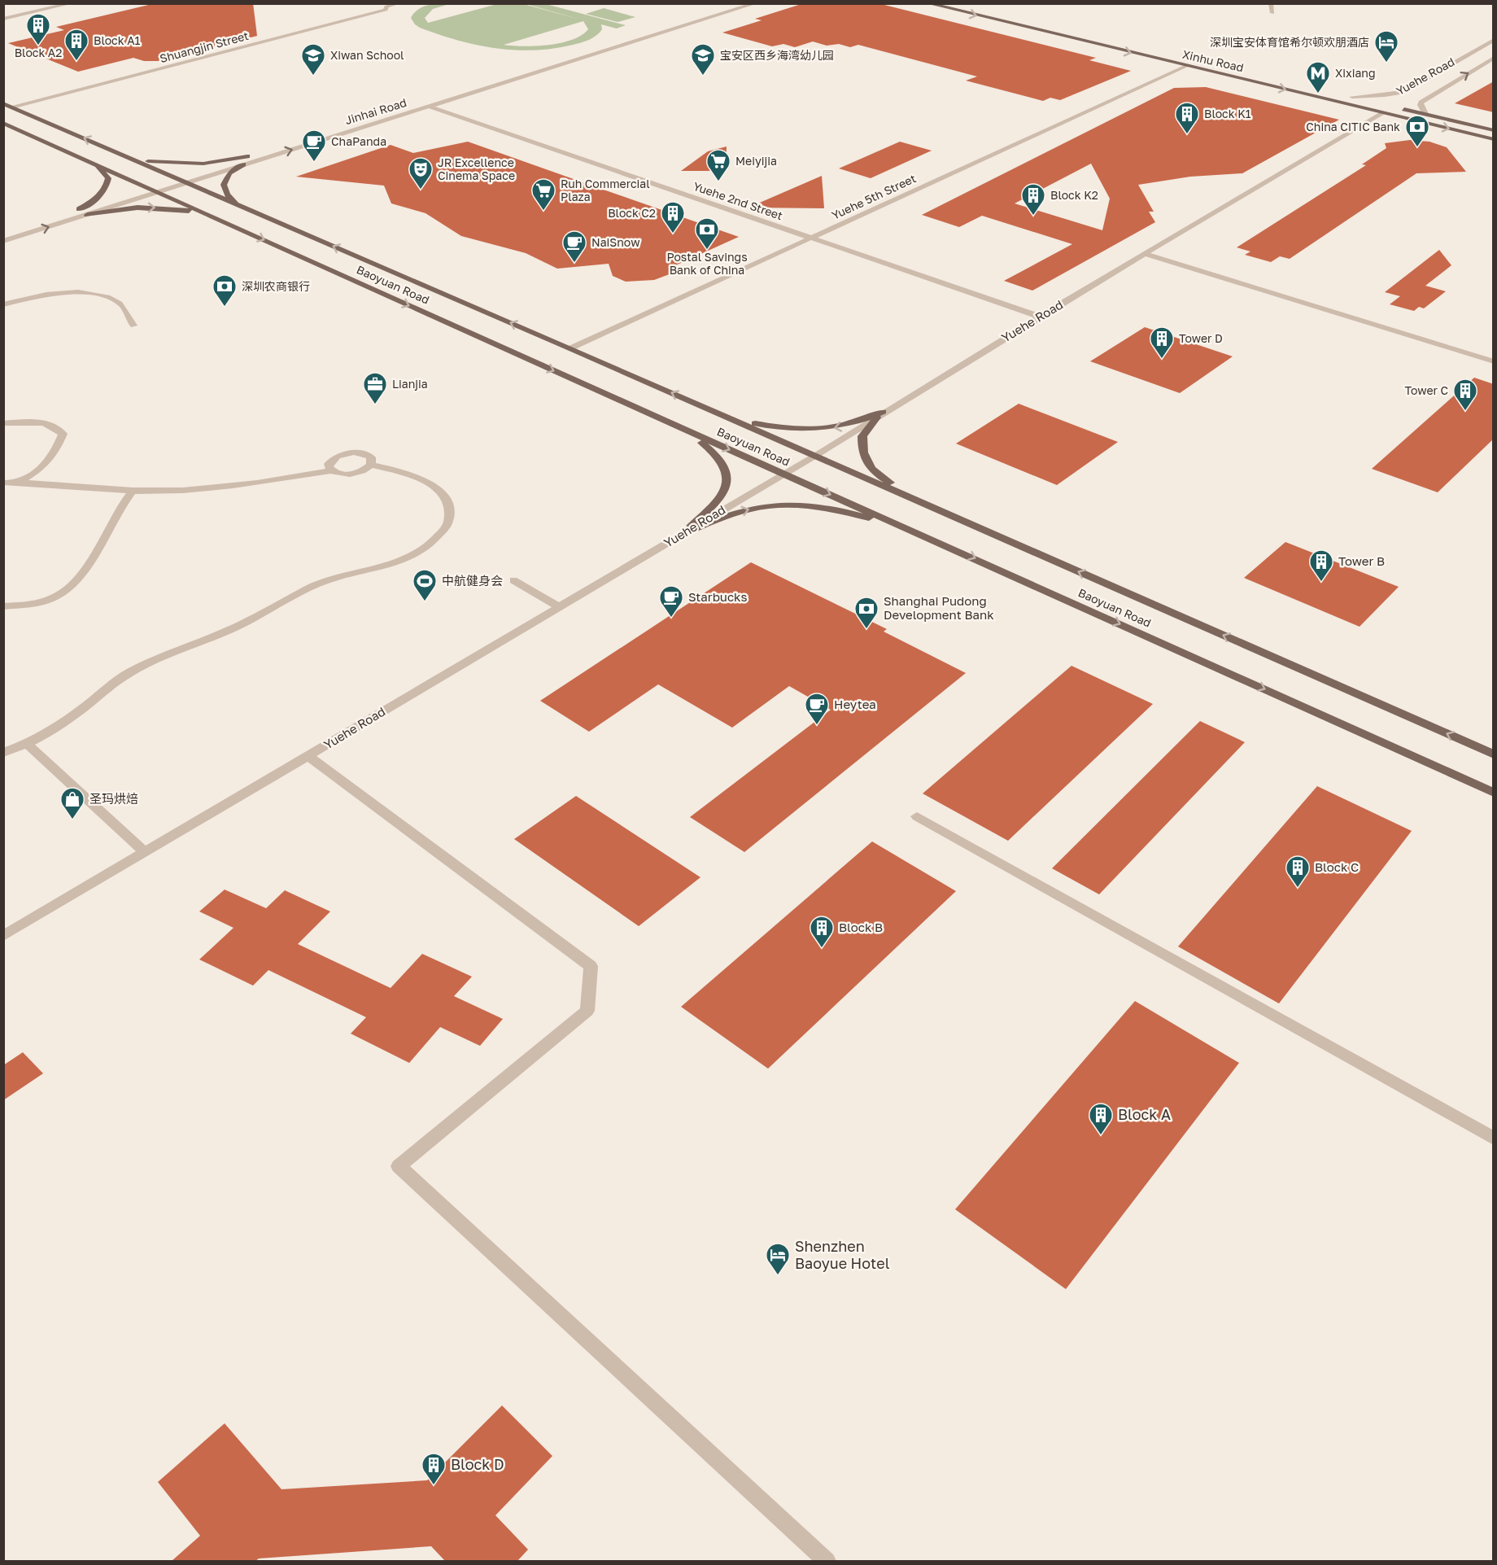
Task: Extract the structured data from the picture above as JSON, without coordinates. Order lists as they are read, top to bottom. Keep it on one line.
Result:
{"streets":{"main road":["Xinhu Road","Baoyuan Road"],"street":["Shuangjin Street","Yuehe Road","Jinhai Road","Yuehe 5th Street","Yuehe 2nd Street"]},"crossings":[["Shuangjin Street","Baoyuan Road"],["Xinhu Road","Yuehe Road"],["Xinhu Road","Yuehe 5th Street"],["Yuehe Road","Yuehe 2nd Street"],["Yuehe Road","Baoyuan Road"],["Jinhai Road","Yuehe 2nd Street"],["Jinhai Road","Baoyuan Road"],["Yuehe 5th Street","Yuehe 2nd Street"],["Yuehe 5th Street","Baoyuan Road"]],"places":{"building":["Block A2","Block A1","Block K1","Block K2","Block C2","Tower D","Tower C","Tower B","Block C","Block B","Block A","Block D"],"hotel":["深圳宝安体育馆希尔顿欢朋酒店","Shenzhen Baoyue Hotel"],"school or university":["Xiwan School","宝安区西乡海湾幼儿园"],"metro station":["Xixiang"],"bank":["China CITIC Bank","Postal Savings Bank of China","深圳农商银行","Shanghai Pudong Development Bank"],"cafe":["ChaPanda","NaiSnow","Starbucks","Heytea"],"supermarket":["Meiyijia","Ruh Commercial Plaza"],"theatre":["JR Excellence Cinema Space"],"office":["Lianjia"],"sports":["中航健身会"],"shop":["圣玛烘焙"]}}
